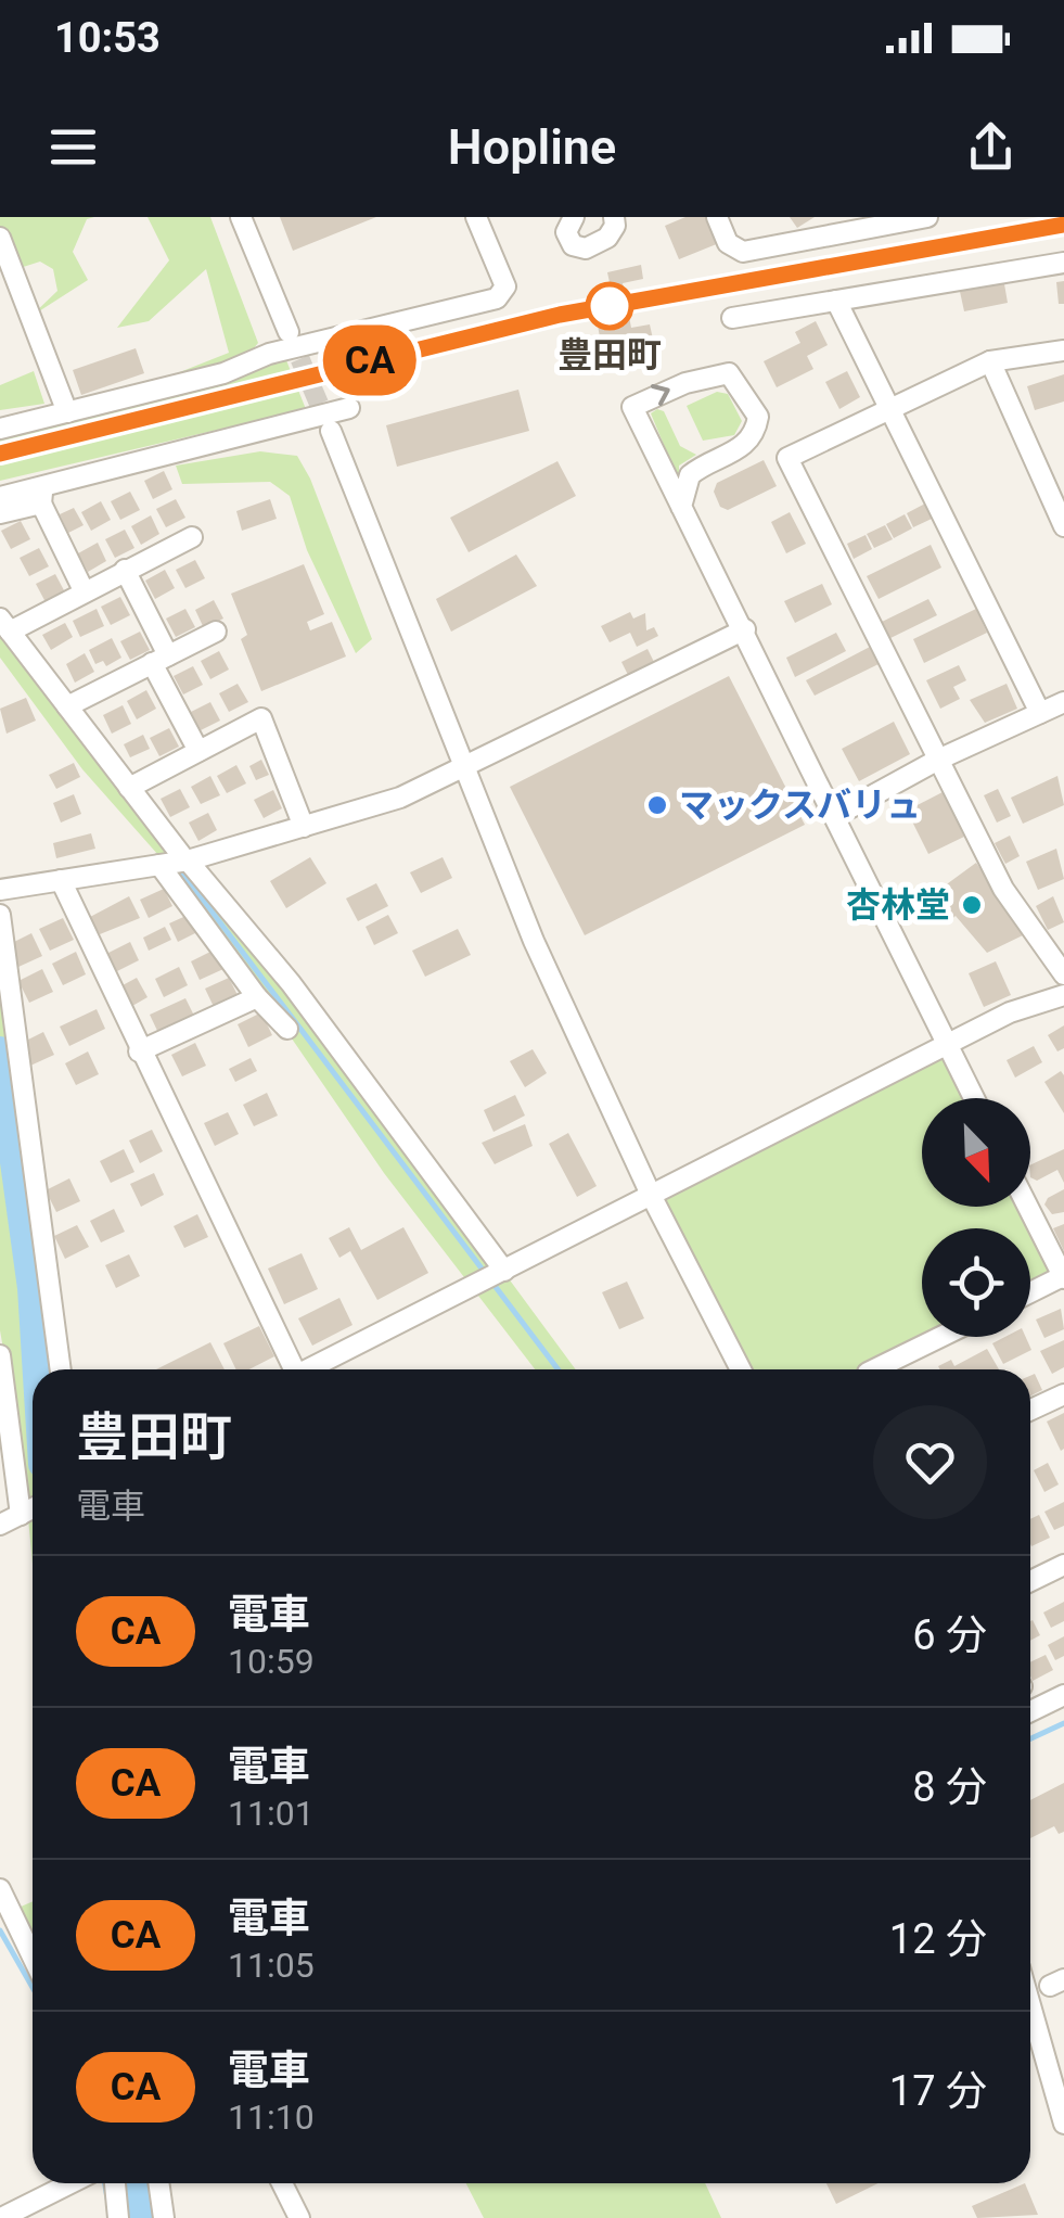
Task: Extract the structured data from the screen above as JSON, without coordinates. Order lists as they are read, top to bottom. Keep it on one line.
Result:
{"places":["豊田町","マックスバリュ","杏林堂"],"north":"bottom right","page":{"status":"10:53","header":"Hopline","on_map":"CA","heading":["豊田町","電車"],"list":[{"mark":"CA","name":"電車","note":"10:59","value":"6 分"},{"mark":"CA","name":"電車","note":"11:01","value":"8 分"},{"mark":"CA","name":"電車","note":"11:05","value":"12 分"},{"mark":"CA","name":"電車","note":"11:10","value":"17 分"}]}}
